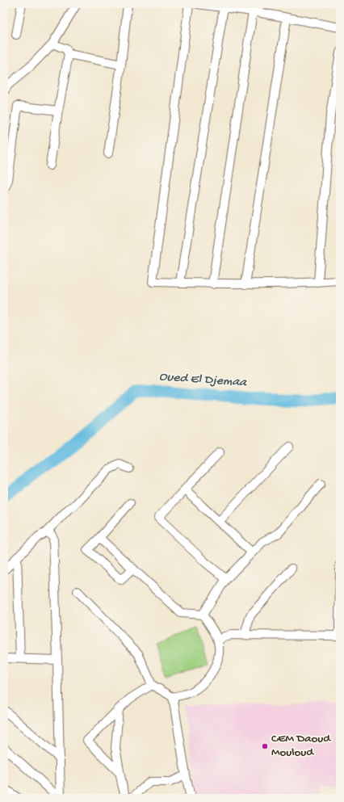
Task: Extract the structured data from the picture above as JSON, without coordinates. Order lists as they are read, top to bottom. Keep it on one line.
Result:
{"water":["Oued El Djemaa"],"places":["CEM Daoud Mouloud"]}
